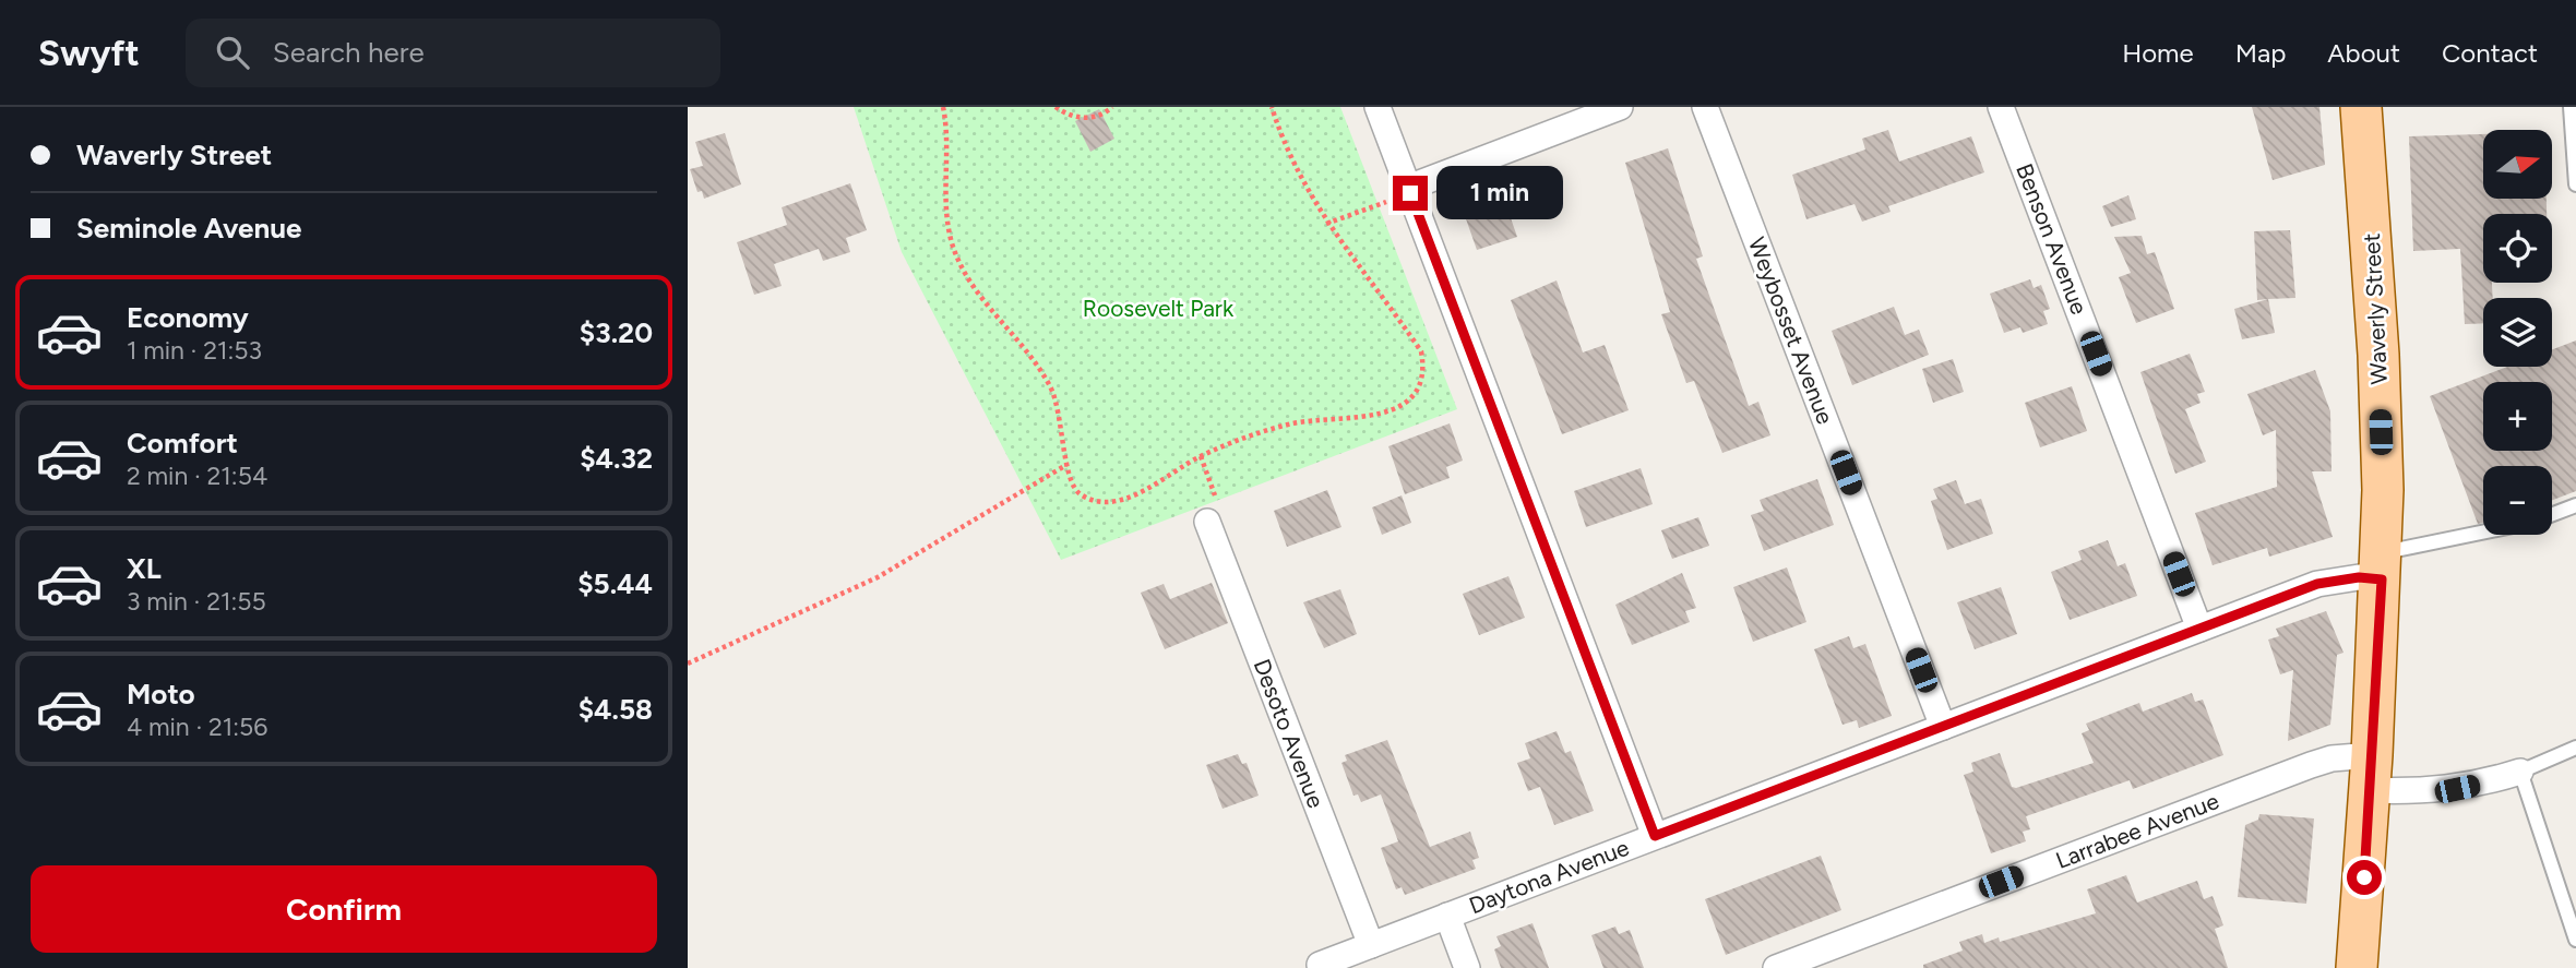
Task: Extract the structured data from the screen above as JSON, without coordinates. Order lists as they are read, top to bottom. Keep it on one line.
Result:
{"streets":{"main road":["Waverly Street"],"street":["Benson Avenue","Weybosset Avenue","Desoto Avenue","Larrabee Avenue","Daytona Avenue"]},"crossings":[["Benson Avenue","Daytona Avenue"],["Waverly Street","Larrabee Avenue"],["Waverly Street","Daytona Avenue"],["Weybosset Avenue","Daytona Avenue"],["Desoto Avenue","Daytona Avenue"]],"parks":["Roosevelt Park"],"north":"right","page":{"header":"Swyft","search":"Search here","nav":["Home","Map","About","Contact"],"banner":["Waverly Street","Seminole Avenue"],"map_buttons":["+","−"],"bubble":"1 min","list":[{"name":"Economy","note":"1 min · 21:53","value":"$3.20"},{"name":"Comfort","note":"2 min · 21:54","value":"$4.32"},{"name":"XL","note":"3 min · 21:55","value":"$5.44"},{"name":"Moto","note":"4 min · 21:56","value":"$4.58"}],"buttons":"Confirm"}}
